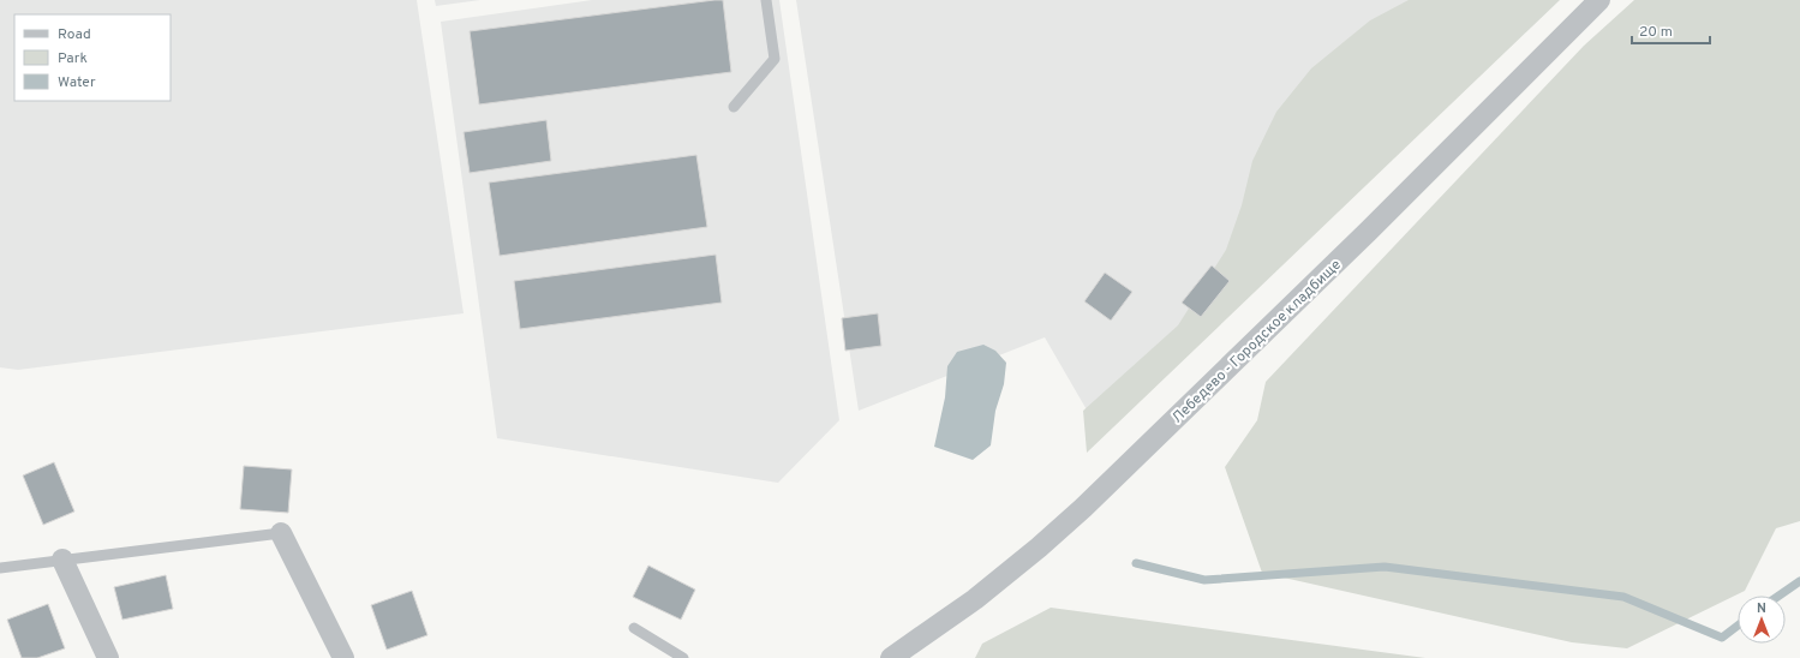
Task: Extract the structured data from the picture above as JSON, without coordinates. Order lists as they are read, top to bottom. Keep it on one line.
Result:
{"streets":{"street":["Лебедево - Городское кладбище"]},"legend":["Road","Park","Water"],"scale_bar":"20 m","north":"top"}
